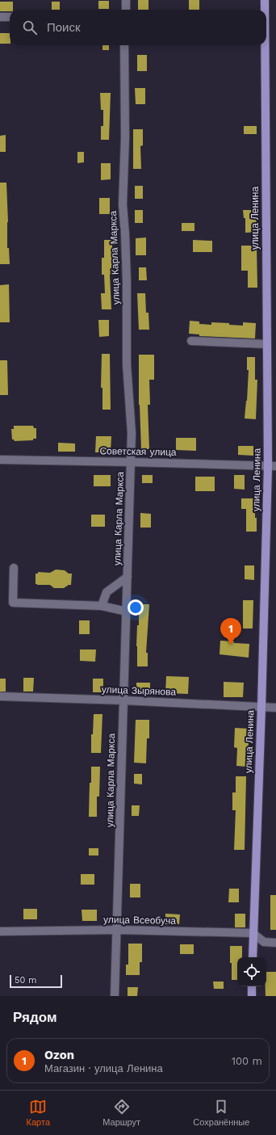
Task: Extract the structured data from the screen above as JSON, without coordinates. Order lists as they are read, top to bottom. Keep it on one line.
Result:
{"streets":{"main road":["улица Ленина"],"street":["улица Карла Маркса","Советская улица","улица Зырянова","улица Всеобуча"]},"crossings":[["улица Ленина","Советская улица"],["улица Ленина","улица Зырянова"],["улица Ленина","улица Всеобуча"],["улица Карла Маркса","Советская улица"],["улица Карла Маркса","улица Зырянова"],["улица Карла Маркса","улица Всеобуча"]],"scale_bar":"50 m","page":{"search":"Поиск","pins":"1","scale":"50 m","heading":"Рядом","list":[{"mark":"1","name":"Ozon","note":"Магазин · улица Ленина","value":"100 m"}],"nav":["Карта","Маршрут","Сохранённые"]}}
